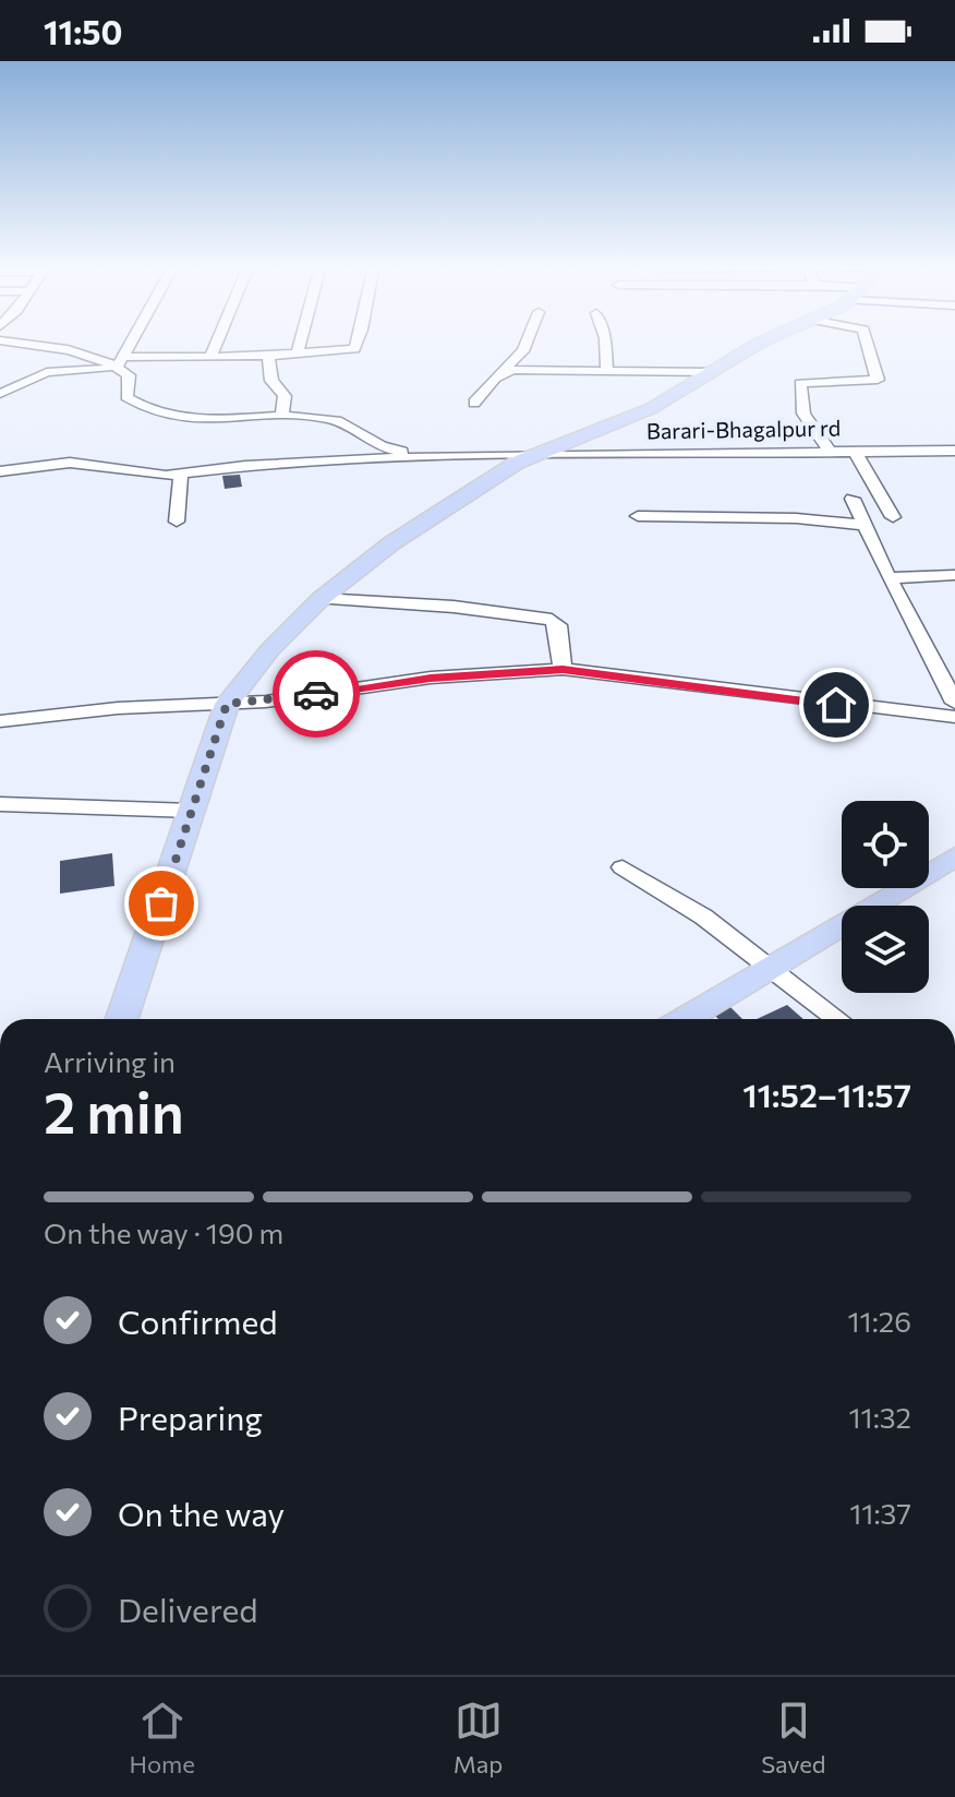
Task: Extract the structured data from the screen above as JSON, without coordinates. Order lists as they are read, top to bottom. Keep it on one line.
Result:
{"streets":{"street":["Barari-Bhagalpur rd"]},"page":{"status":"11:50","heading":["2 min","Arriving in","11:52–11:57"],"bar":"On the way · 190 m","list":[["Confirmed","11:26"],["Preparing","11:32"],["On the way","11:37"],"Delivered"],"tabs":["Home","Map","Saved"]}}
